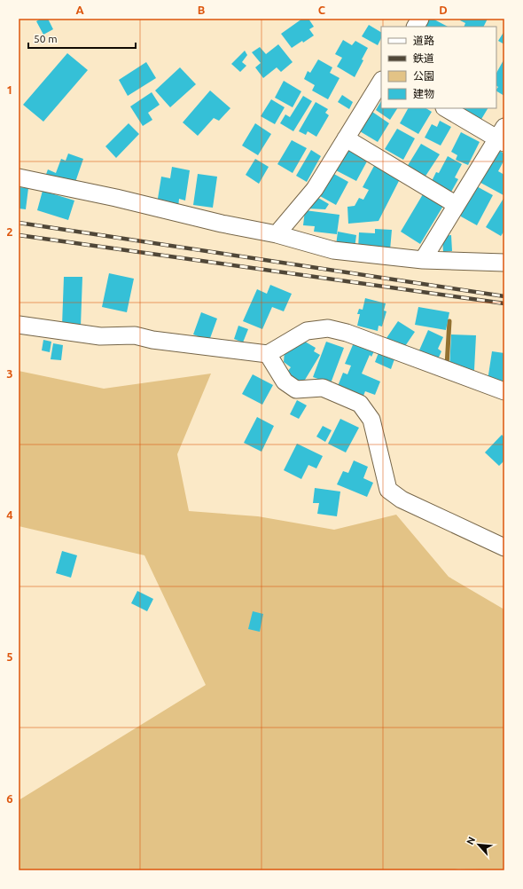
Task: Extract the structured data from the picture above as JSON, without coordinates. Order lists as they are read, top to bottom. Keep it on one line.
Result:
{"legend":["道路","鉄道","公園","建物"],"scale_bar":"50 m","north":"top left","grid":{"columns":["A","B","C","D"],"rows":["1","2","3","4","5","6"]}}
